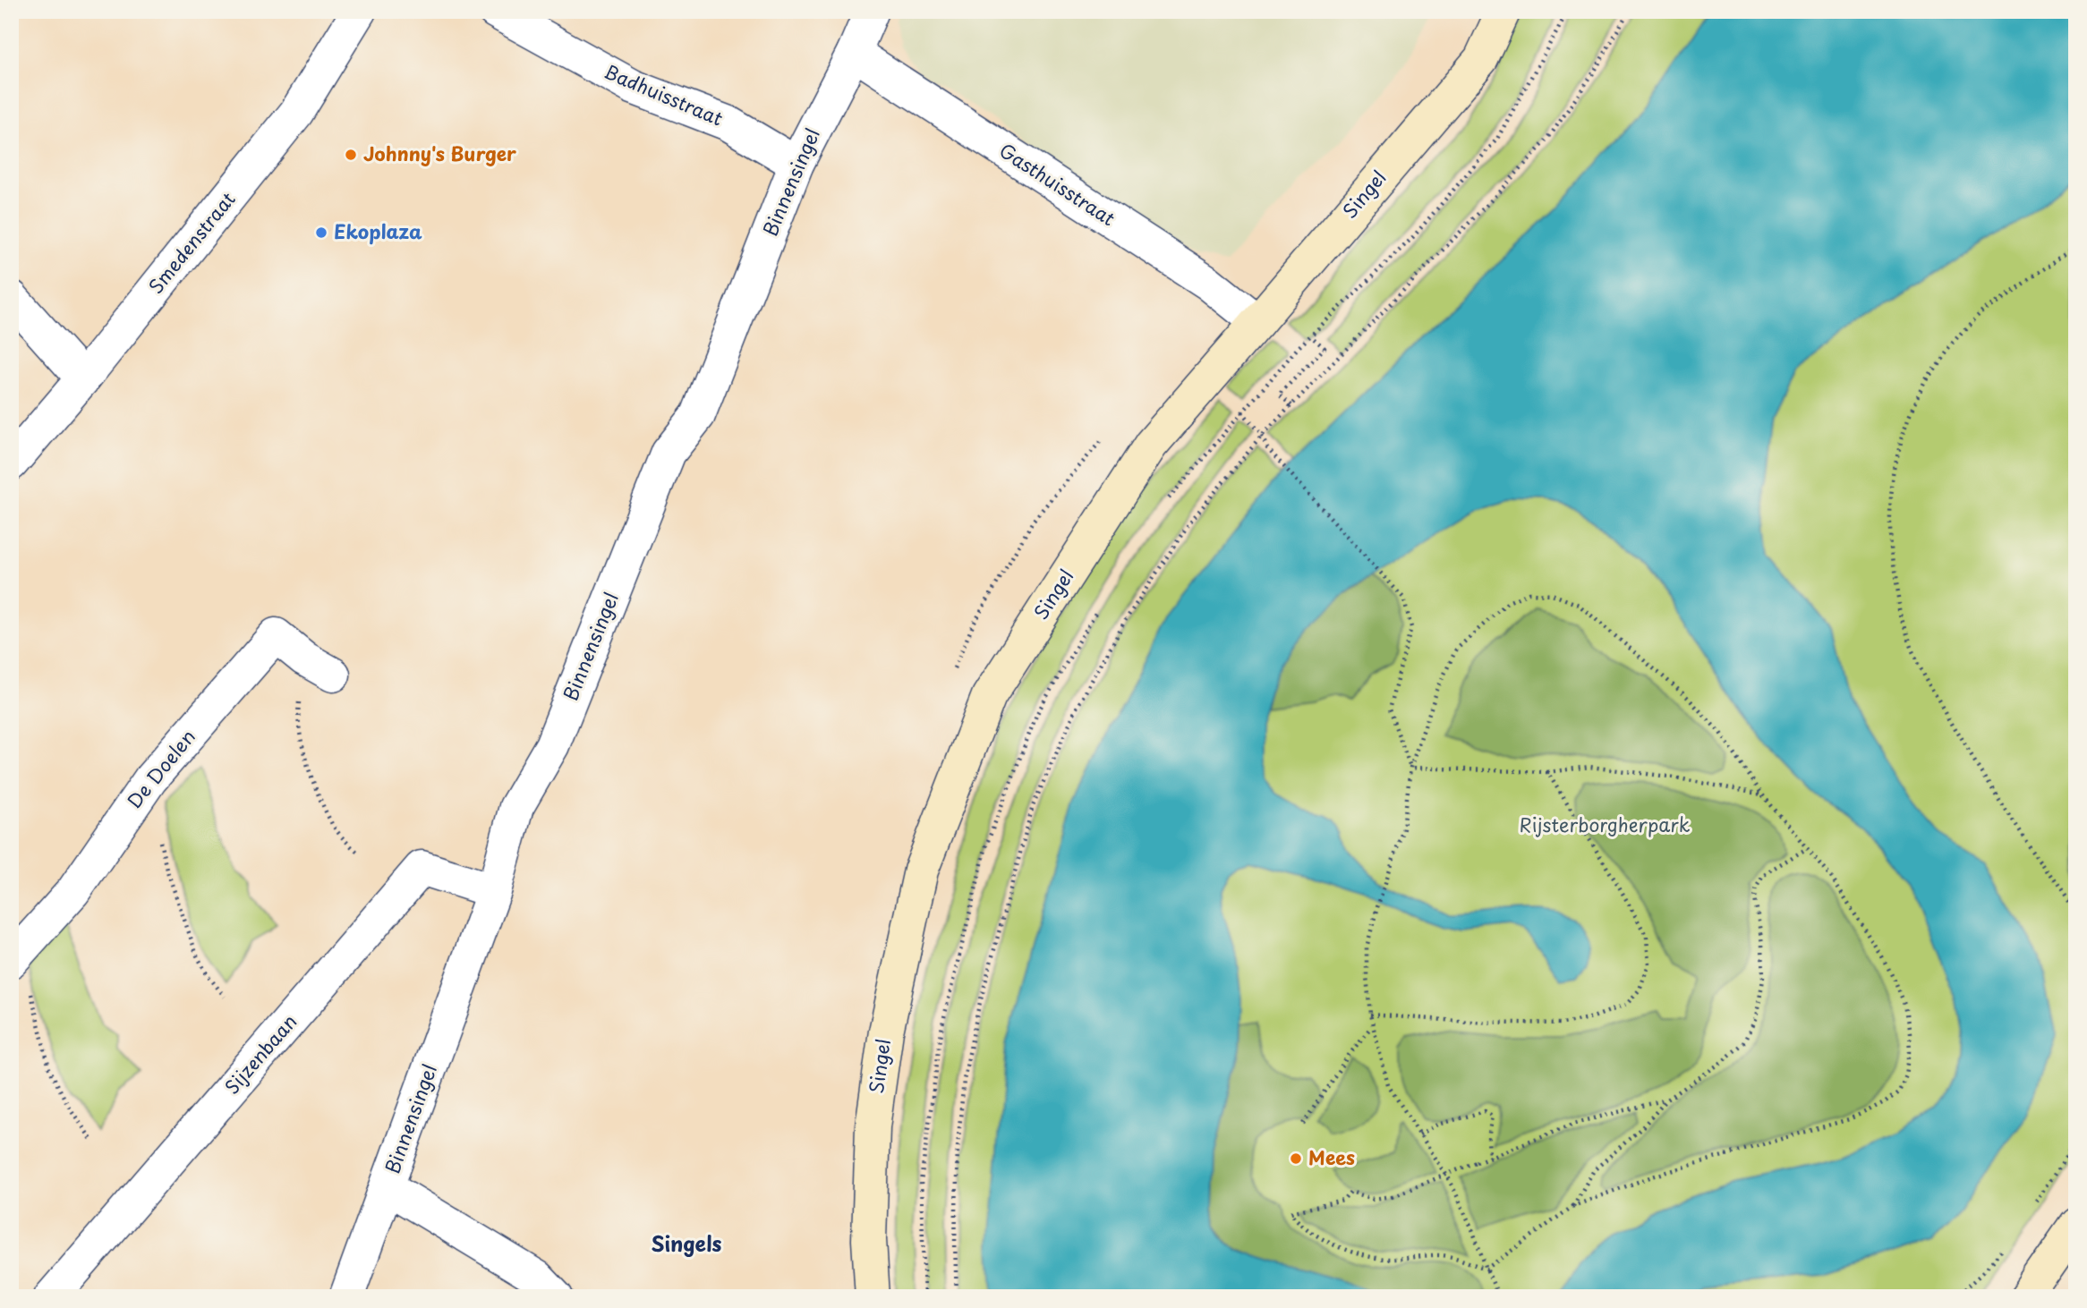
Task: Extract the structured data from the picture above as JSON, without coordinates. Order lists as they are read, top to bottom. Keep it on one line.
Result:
{"streets":{"street":["Badhuisstraat","Binnensingel","Gasthuisstraat","Singel","Smedenstraat","De Doelen","Sijzenbaan"]},"crossings":[["Badhuisstraat","Binnensingel"],["Binnensingel","Gasthuisstraat"],["Binnensingel","Sijzenbaan"],["Gasthuisstraat","Singel"]],"districts":["Singels"],"parks":["Rijsterborgherpark"],"places":["Johnny's Burger","Ekoplaza","Mees"]}
